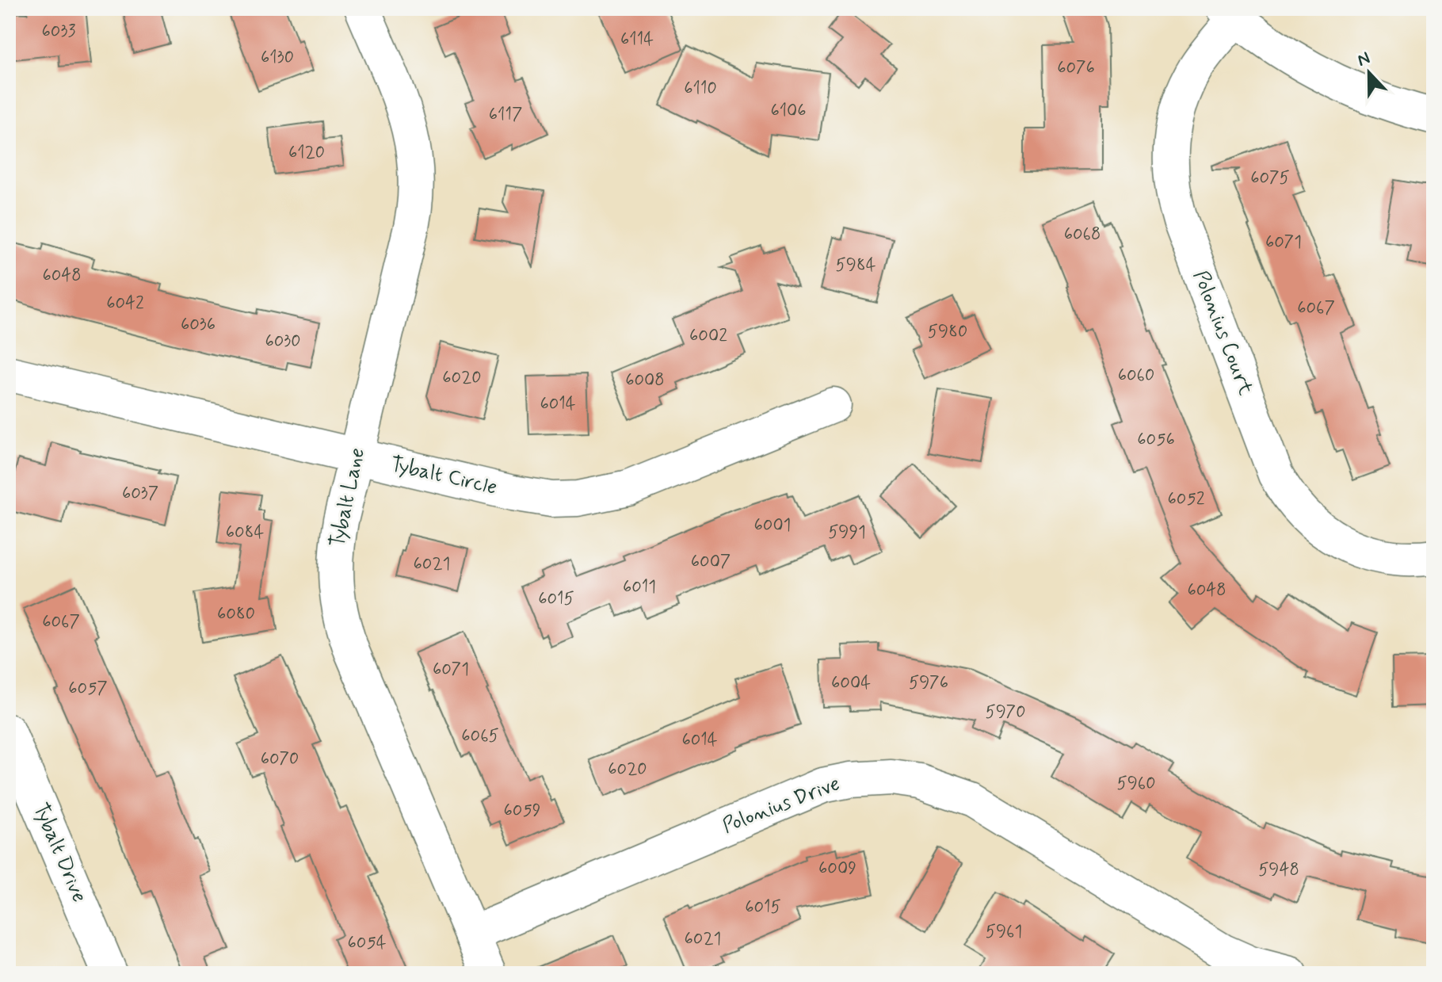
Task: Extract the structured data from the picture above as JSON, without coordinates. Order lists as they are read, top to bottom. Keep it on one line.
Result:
{"streets":{"street":["Polonius Court","Tybalt Circle","Tybalt Lane","Polonius Drive","Tybalt Drive"]},"crossings":[["Tybalt Circle","Tybalt Lane"],["Tybalt Lane","Polonius Drive"]],"house_numbers":["6033","6114","6130","6076","6110","6106","6117","6120","6075","6068","6071","5984","6048","6042","6067","6036","5980","6002","6030","6060","6020","6008","6014","6056","6037","6052","6001","6084","5991","6007","6021","6011","6048","6015","6080","6067","6071","6004","5976","6057","5970","6065","6014","6070","6020","5960","6059","6009","5948","6015","5961","6021","6054"],"north":"top"}
